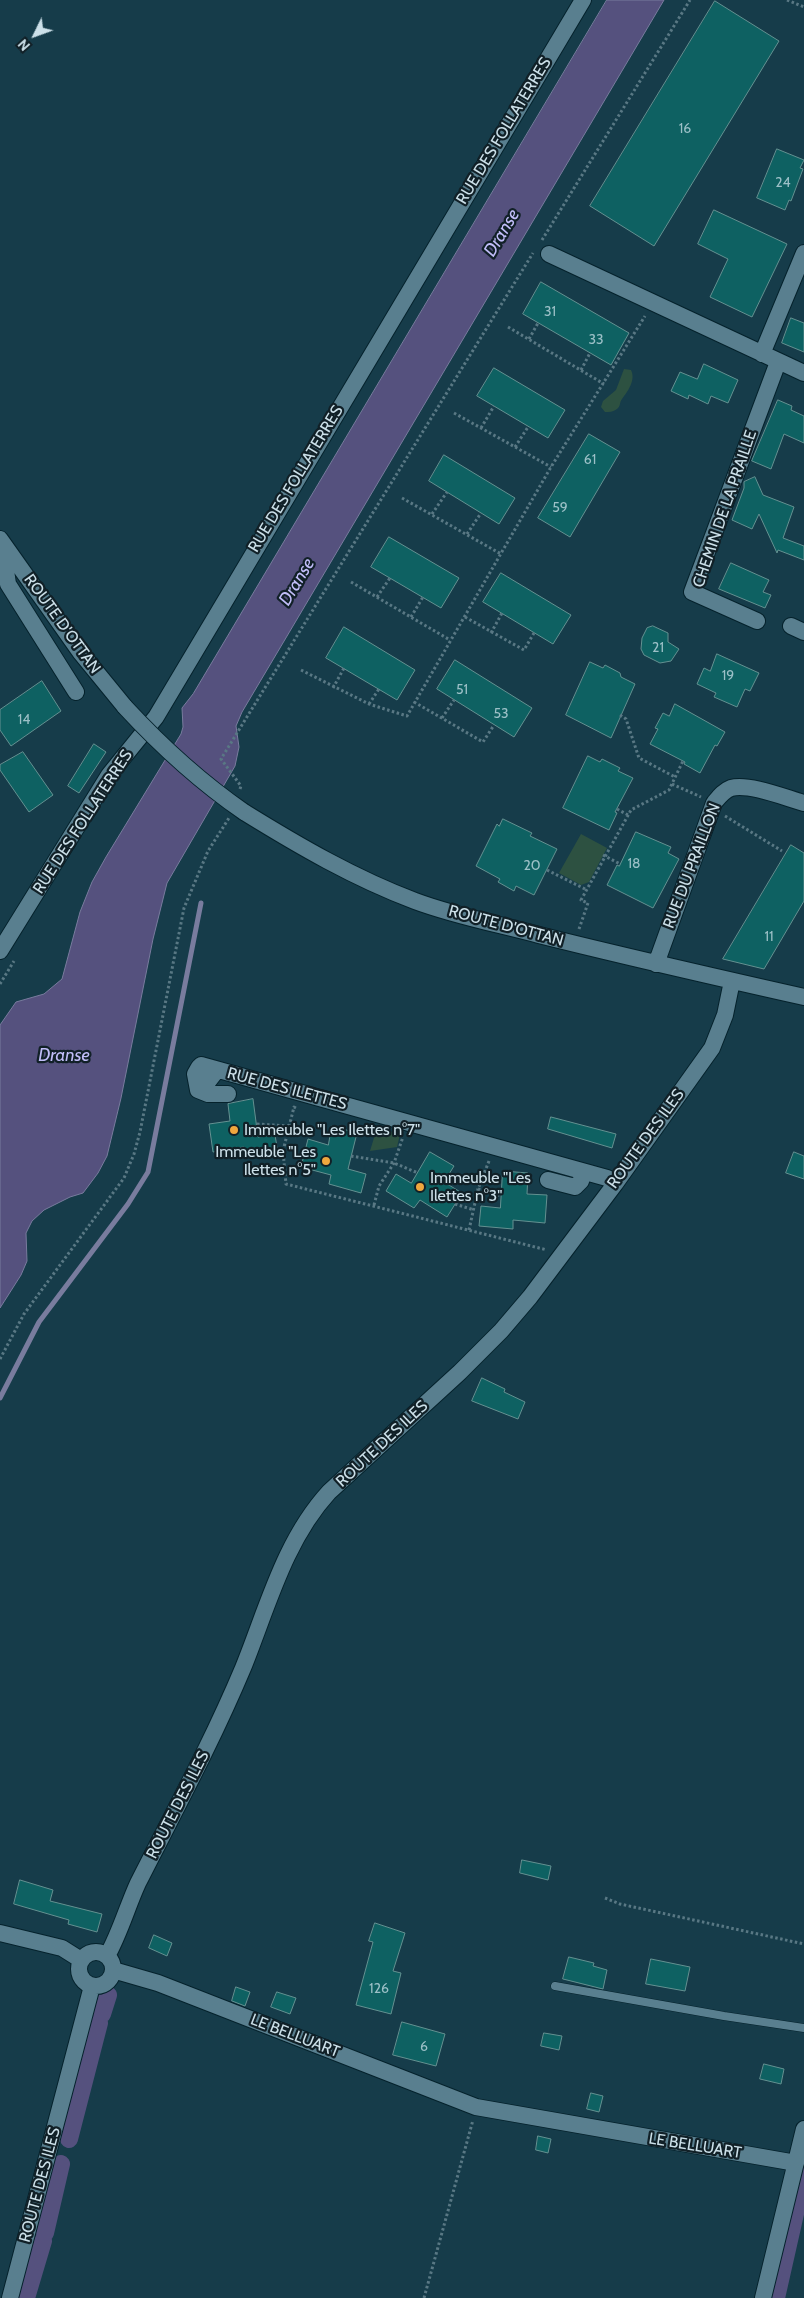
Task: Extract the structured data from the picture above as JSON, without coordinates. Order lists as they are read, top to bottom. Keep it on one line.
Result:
{"streets":{"street":["RUE DES FOLLATERRES","CHEMIN DE LA PRAILLE","ROUTE D'OTTAN","RUE DU PRAILLON","RUE DES ILETTES","ROUTE DES ILES","LE BELLUART"]},"crossings":[["ROUTE D'OTTAN","RUE DU PRAILLON"],["ROUTE D'OTTAN","ROUTE DES ILES"],["RUE DES ILETTES","ROUTE DES ILES"],["ROUTE DES ILES","LE BELLUART"]],"water":["Dranse"],"places":["Immeuble \"Les Ilettes n°7\"","Immeuble \"Les Ilettes n°5\"","Immeuble \"Les Ilettes n°3\""],"house_numbers":["16","24","31","33","61","59","21","19","51","53","14","18","20","11","126","6"],"north":"bottom left"}
